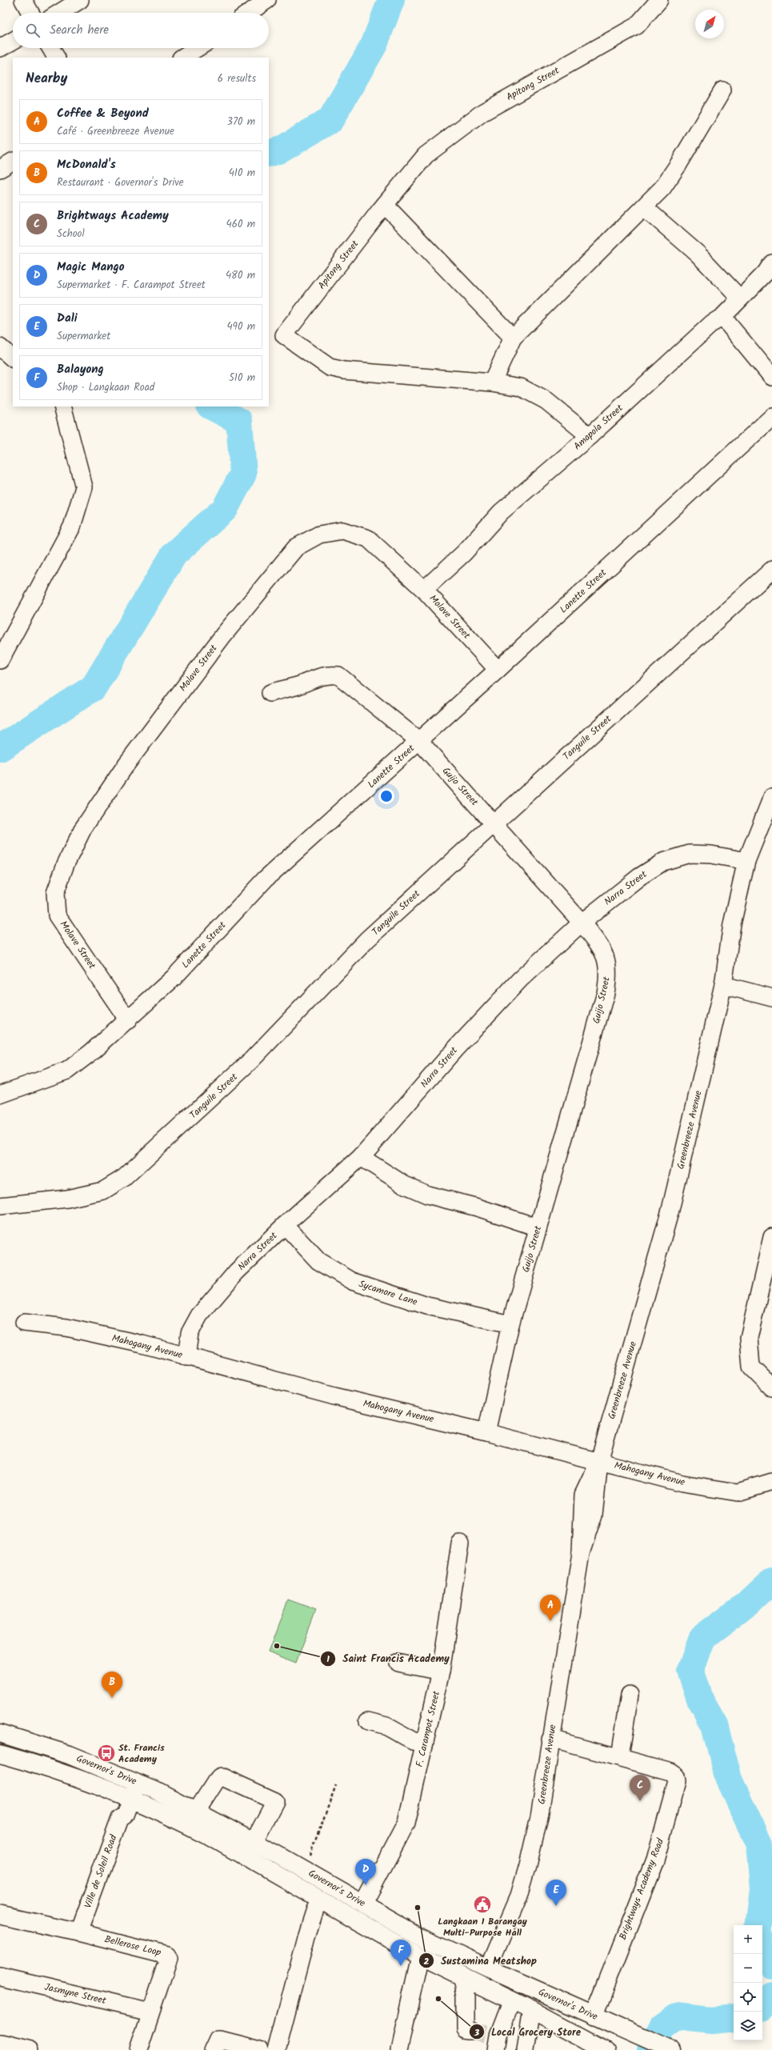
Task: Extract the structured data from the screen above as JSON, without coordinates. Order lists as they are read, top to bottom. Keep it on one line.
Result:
{"streets":{"main road":["Governor's Drive"],"street":["Apitong Street","Amapola Street","Lanette Street","Molave Street","Tanguile Street","Guijo Street","Narra Street","Greenbreeze Avenue","Sycamore Lane","Mahogany Avenue","F. Carampot Street","Ville de Soleil Road","Brightways Academy Road","Bellerose Loop","Jasmyne Street"]},"crossings":[["Apitong Street","Amapola Street"],["Amapola Street","Molave Street"],["Lanette Street","Molave Street"],["Lanette Street","Guijo Street"],["Tanguile Street","Guijo Street"],["Guijo Street","Narra Street"],["Guijo Street","Sycamore Lane"],["Guijo Street","Mahogany Avenue"],["Narra Street","Greenbreeze Avenue"],["Narra Street","Sycamore Lane"],["Narra Street","Mahogany Avenue"],["Greenbreeze Avenue","Mahogany Avenue"],["Greenbreeze Avenue","Governor's Drive"],["Greenbreeze Avenue","Brightways Academy Road"],["F. Carampot Street","Governor's Drive"],["Governor's Drive","Ville de Soleil Road"],["Governor's Drive","Brightways Academy Road"],["Ville de Soleil Road","Bellerose Loop"],["Bellerose Loop","Jasmyne Street"]],"places":{"other":["Saint Francis Academy","Sustamina Meatshop","Local Grocery Store"],"bus stop":["St. Francis Academy"],"public building":["Langkaan 1 Barangay Multi-Purpose Hall"]},"north":"top right","page":{"search":"Search here","heading":["Nearby","6 results"],"list":[{"mark":"A","name":"Coffee & Beyond","note":"Café · Greenbreeze Avenue","value":"370 m"},{"mark":"B","name":"McDonald's","note":"Restaurant · Governor's Drive","value":"410 m"},{"mark":"C","name":"Brightways Academy","note":"School","value":"460 m"},{"mark":"D","name":"Magic Mango","note":"Supermarket · F. Carampot Street","value":"480 m"},{"mark":"E","name":"Dali","note":"Supermarket","value":"490 m"},{"mark":"F","name":"Balayong","note":"Shop · Langkaan Road","value":"510 m"}],"pins":["A","B","C","D","E","F"],"map_buttons":["+","−"]}}
